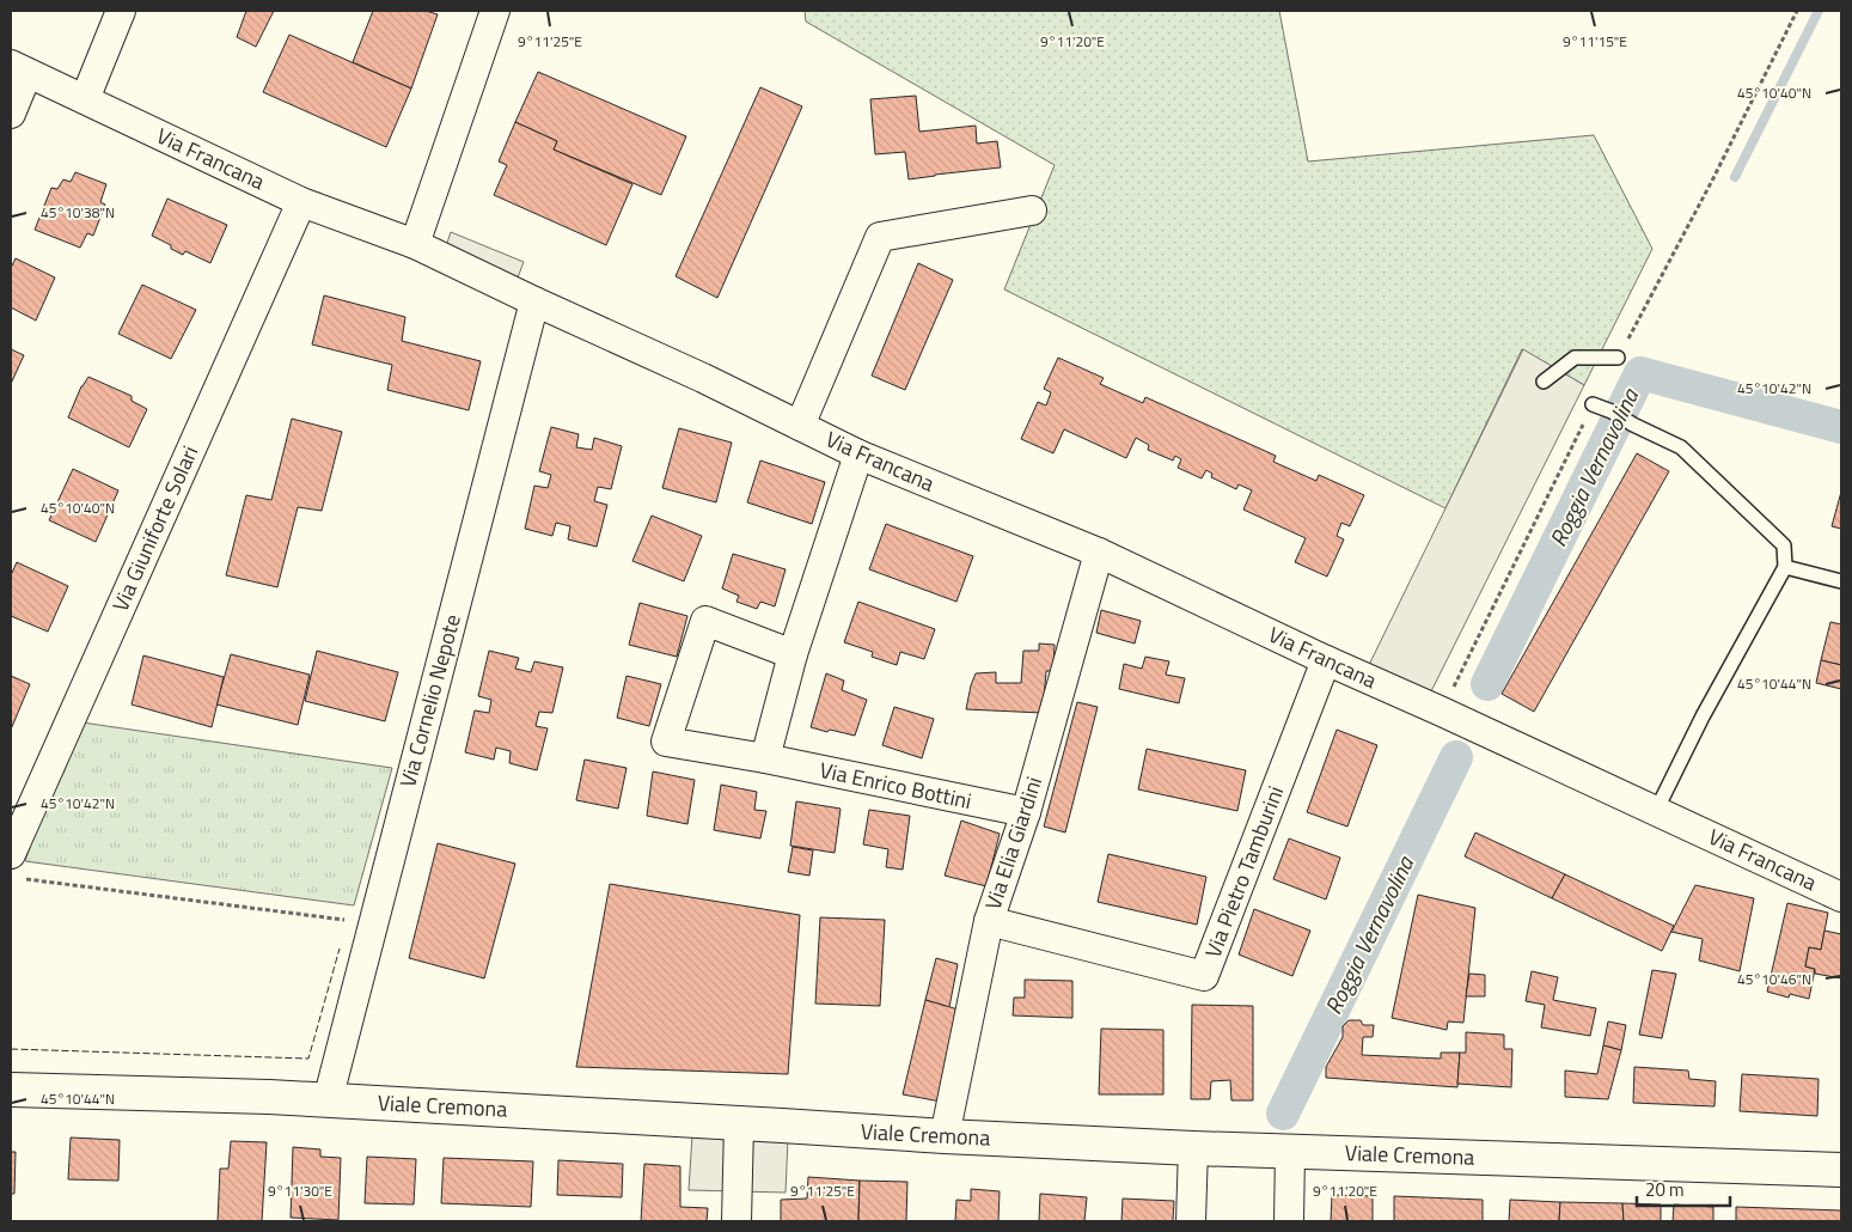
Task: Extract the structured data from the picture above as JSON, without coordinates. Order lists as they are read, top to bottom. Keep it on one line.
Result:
{"streets":{"main road":["Viale Cremona"],"street":["Via Francana","Via Giuniforte Solari","Via Cornelio Nepote","Via Enrico Bottini","Via Elia Giardini","Via Pietro Tamburini"]},"crossings":[["Via Francana","Via Giuniforte Solari"],["Via Francana","Via Cornelio Nepote"],["Via Francana","Via Elia Giardini"],["Via Francana","Via Pietro Tamburini"],["Via Cornelio Nepote","Viale Cremona"],["Via Enrico Bottini","Via Elia Giardini"],["Via Elia Giardini","Via Pietro Tamburini"],["Via Elia Giardini","Viale Cremona"]],"water":["Roggia Vernavolina"],"scale_bar":"20 m","coordinates":["9°11'25\"E","9°11'20\"E","9°11'15\"E","45°10'40\"N","45°10'38\"N","45°10'42\"N","45°10'44\"N","45°10'46\"N","9°11'30\"E"]}
